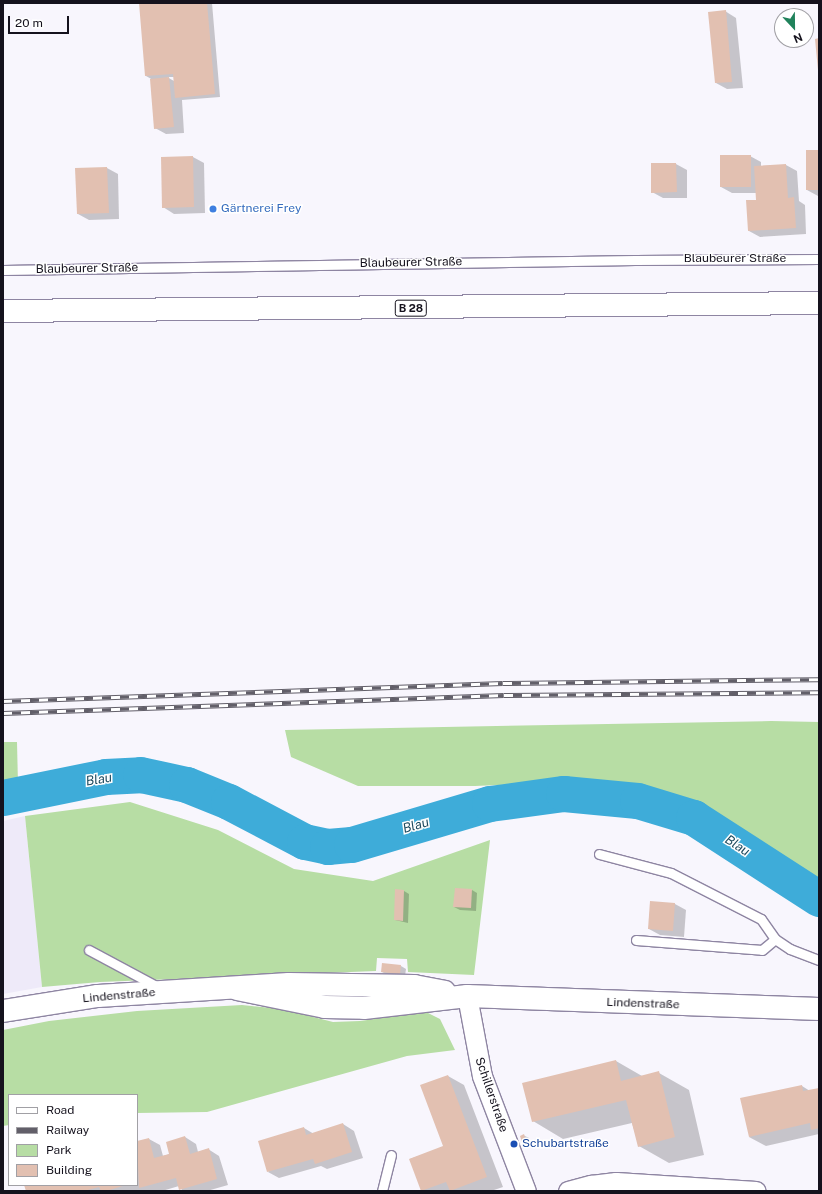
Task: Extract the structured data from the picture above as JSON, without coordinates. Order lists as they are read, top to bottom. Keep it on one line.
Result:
{"streets":{"street":["B 28","Lindenstraße","Schillerstraße"],"lane":["Blaubeurer Straße"]},"crossings":[["Lindenstraße","Schillerstraße"]],"water":["Blau"],"places":["Gärtnerei Frey","Schubartstraße"],"legend":["Road","Railway","Park","Building"],"scale_bar":"20 m","north":"bottom"}
